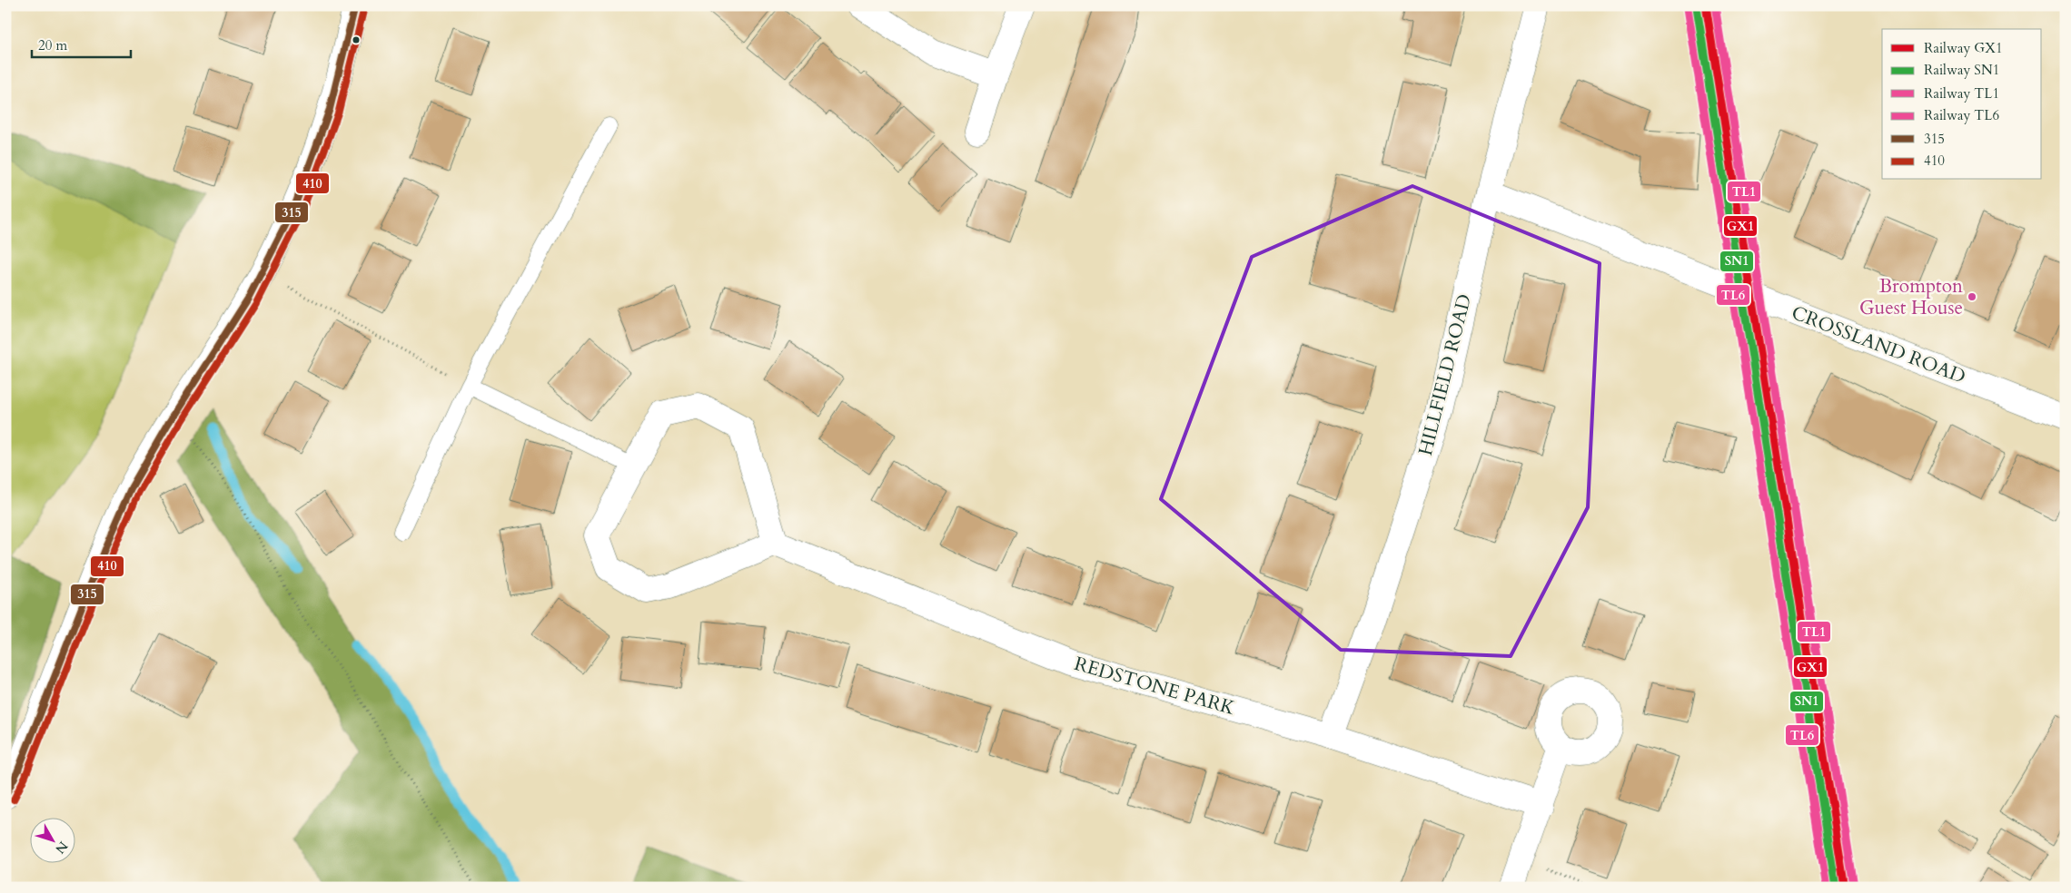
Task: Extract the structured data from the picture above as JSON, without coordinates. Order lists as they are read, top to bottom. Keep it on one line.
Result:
{"streets":{"street":["CROSSLAND ROAD","HILLFIELD ROAD","REDSTONE PARK"]},"crossings":[["CROSSLAND ROAD","HILLFIELD ROAD"],["HILLFIELD ROAD","REDSTONE PARK"]],"places":["Brompton Guest House"],"lines":["rail line GX1","rail line TL1","transit line 315","rail line SN1","transit line 410","rail line TL6"],"legend":["Railway GX1","Railway SN1","Railway TL1","Railway TL6","315","410"],"scale_bar":"20 m","north":"bottom right"}
